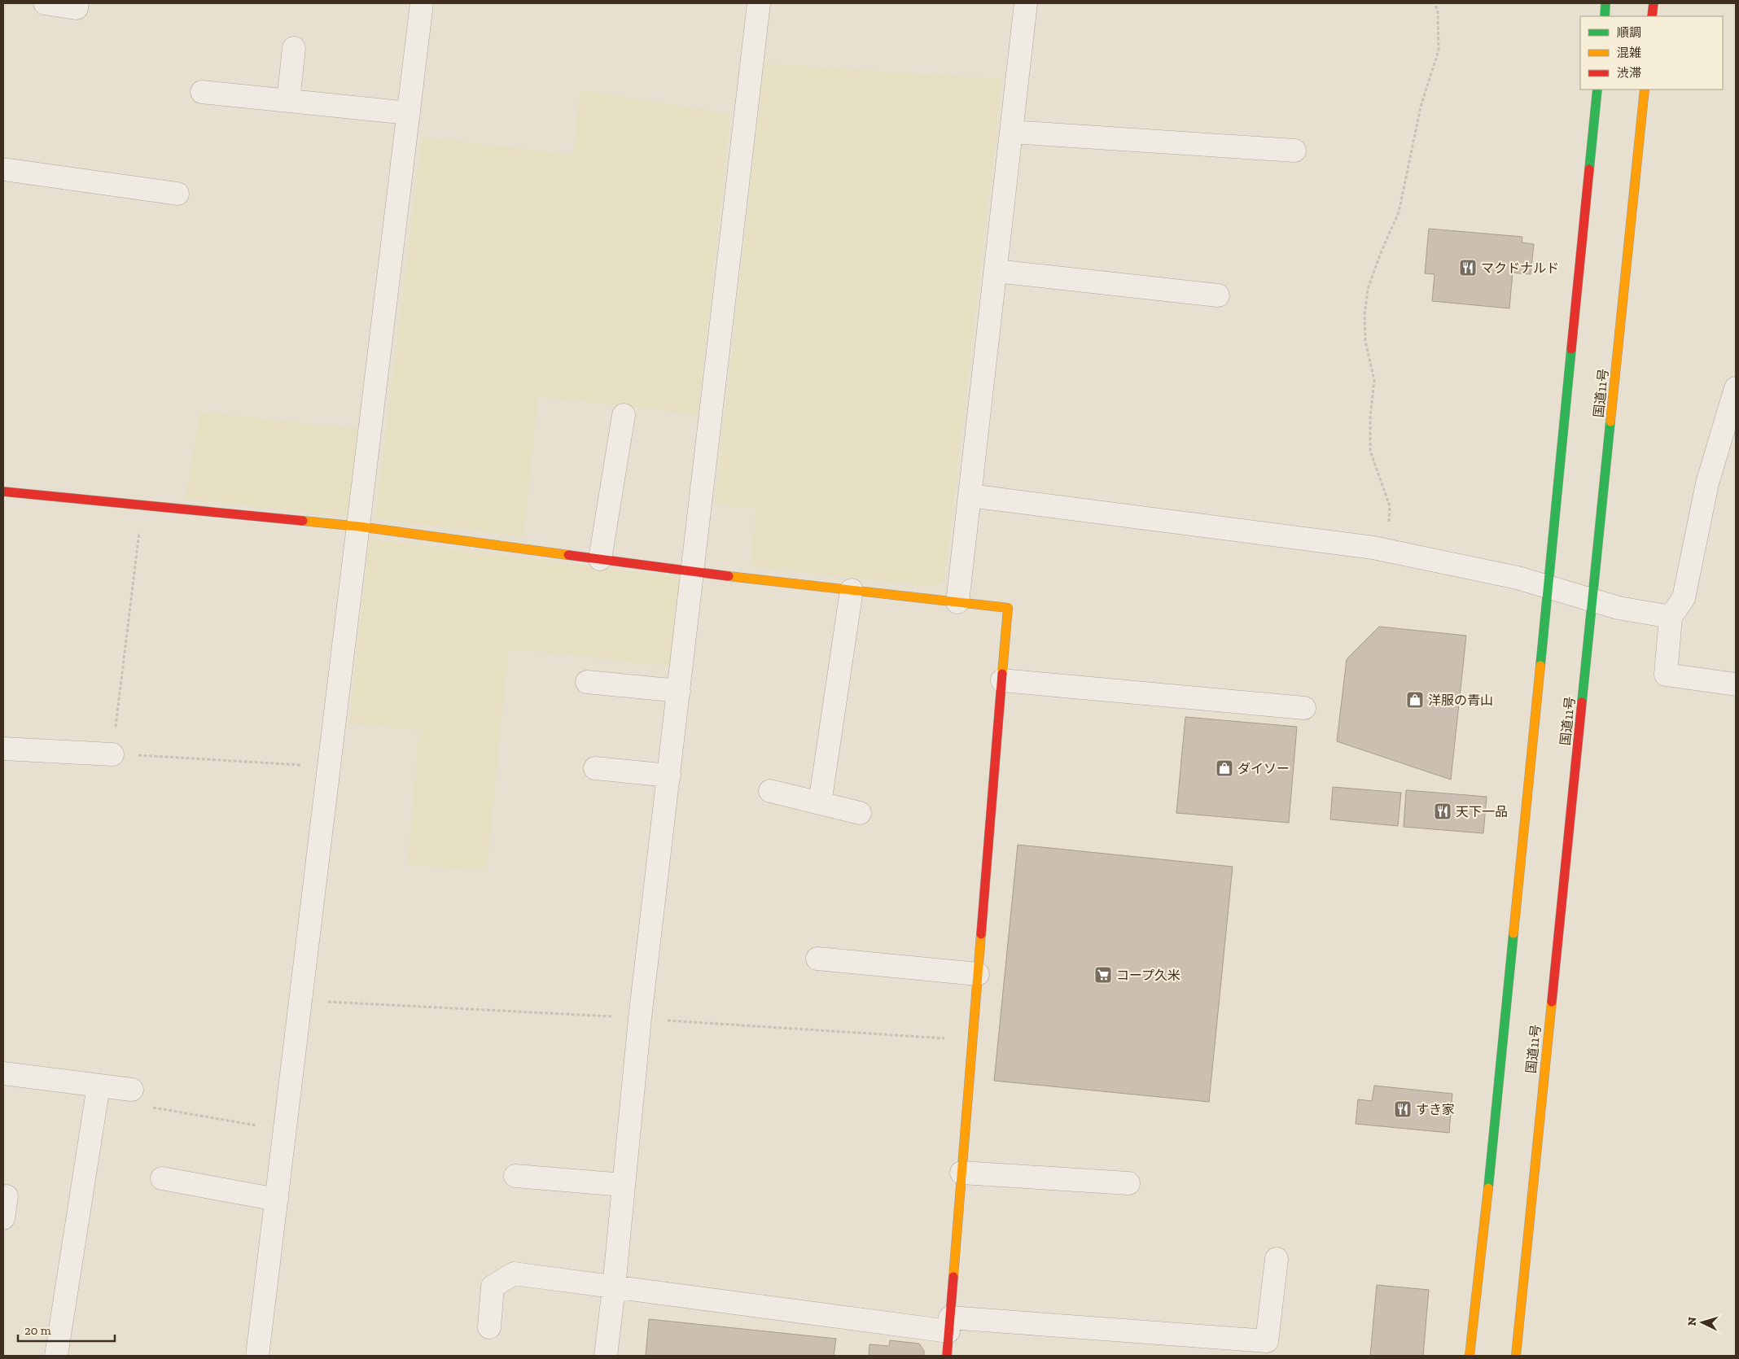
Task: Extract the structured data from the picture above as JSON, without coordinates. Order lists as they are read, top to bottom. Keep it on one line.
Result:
{"streets":{"main road":["国道11号"]},"places":{"restaurant":["マクドナルド","天下一品","すき家"],"shop":["洋服の青山","ダイソー"],"supermarket":["コープ久米"]},"legend":["順調","混雑","渋滞"],"scale_bar":"20 m","north":"left"}
